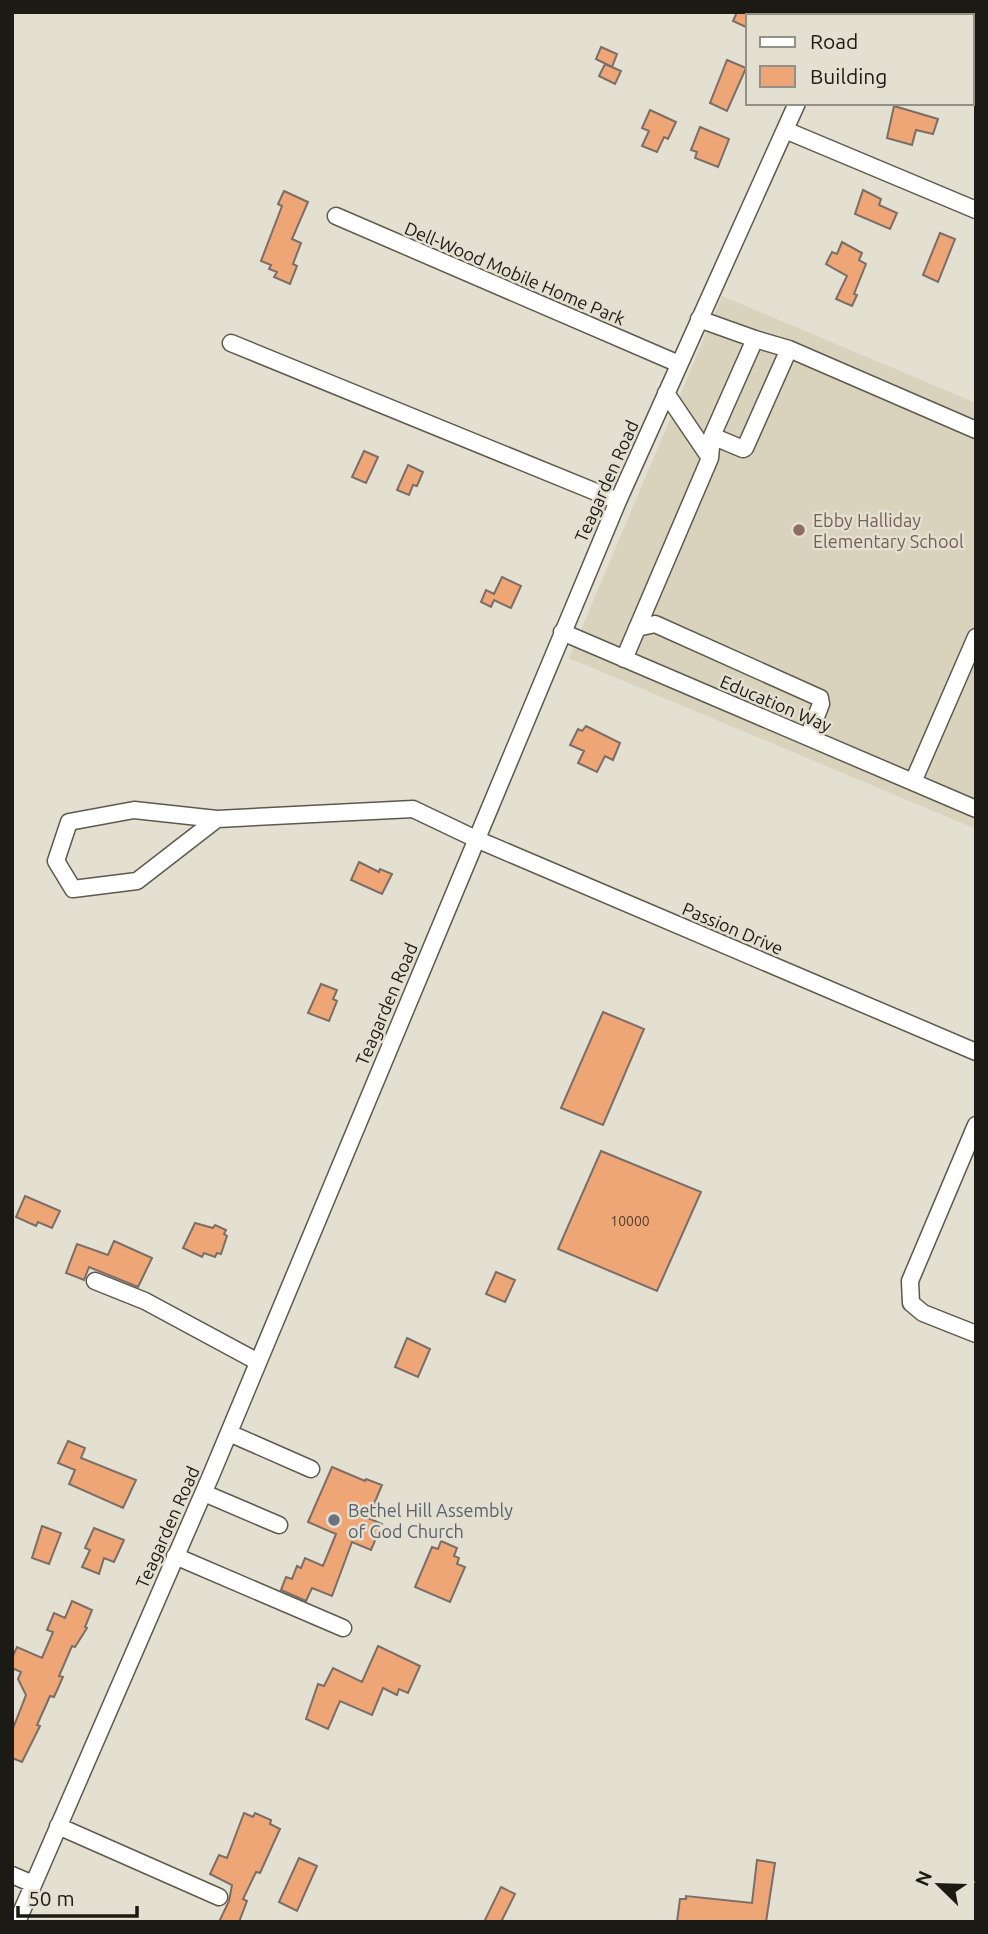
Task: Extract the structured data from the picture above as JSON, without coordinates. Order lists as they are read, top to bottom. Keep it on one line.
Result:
{"streets":{"street":["Dell-Wood Mobile Home Park","Teagarden Road","Education Way","Passion Drive"]},"crossings":[["Dell-Wood Mobile Home Park","Teagarden Road"],["Teagarden Road","Education Way"],["Teagarden Road","Passion Drive"]],"places":["Ebby Halliday Elementary School","Bethel Hill Assembly of God Church"],"house_numbers":["10000"],"legend":["Road","Building"],"scale_bar":"50 m","north":"top left"}
